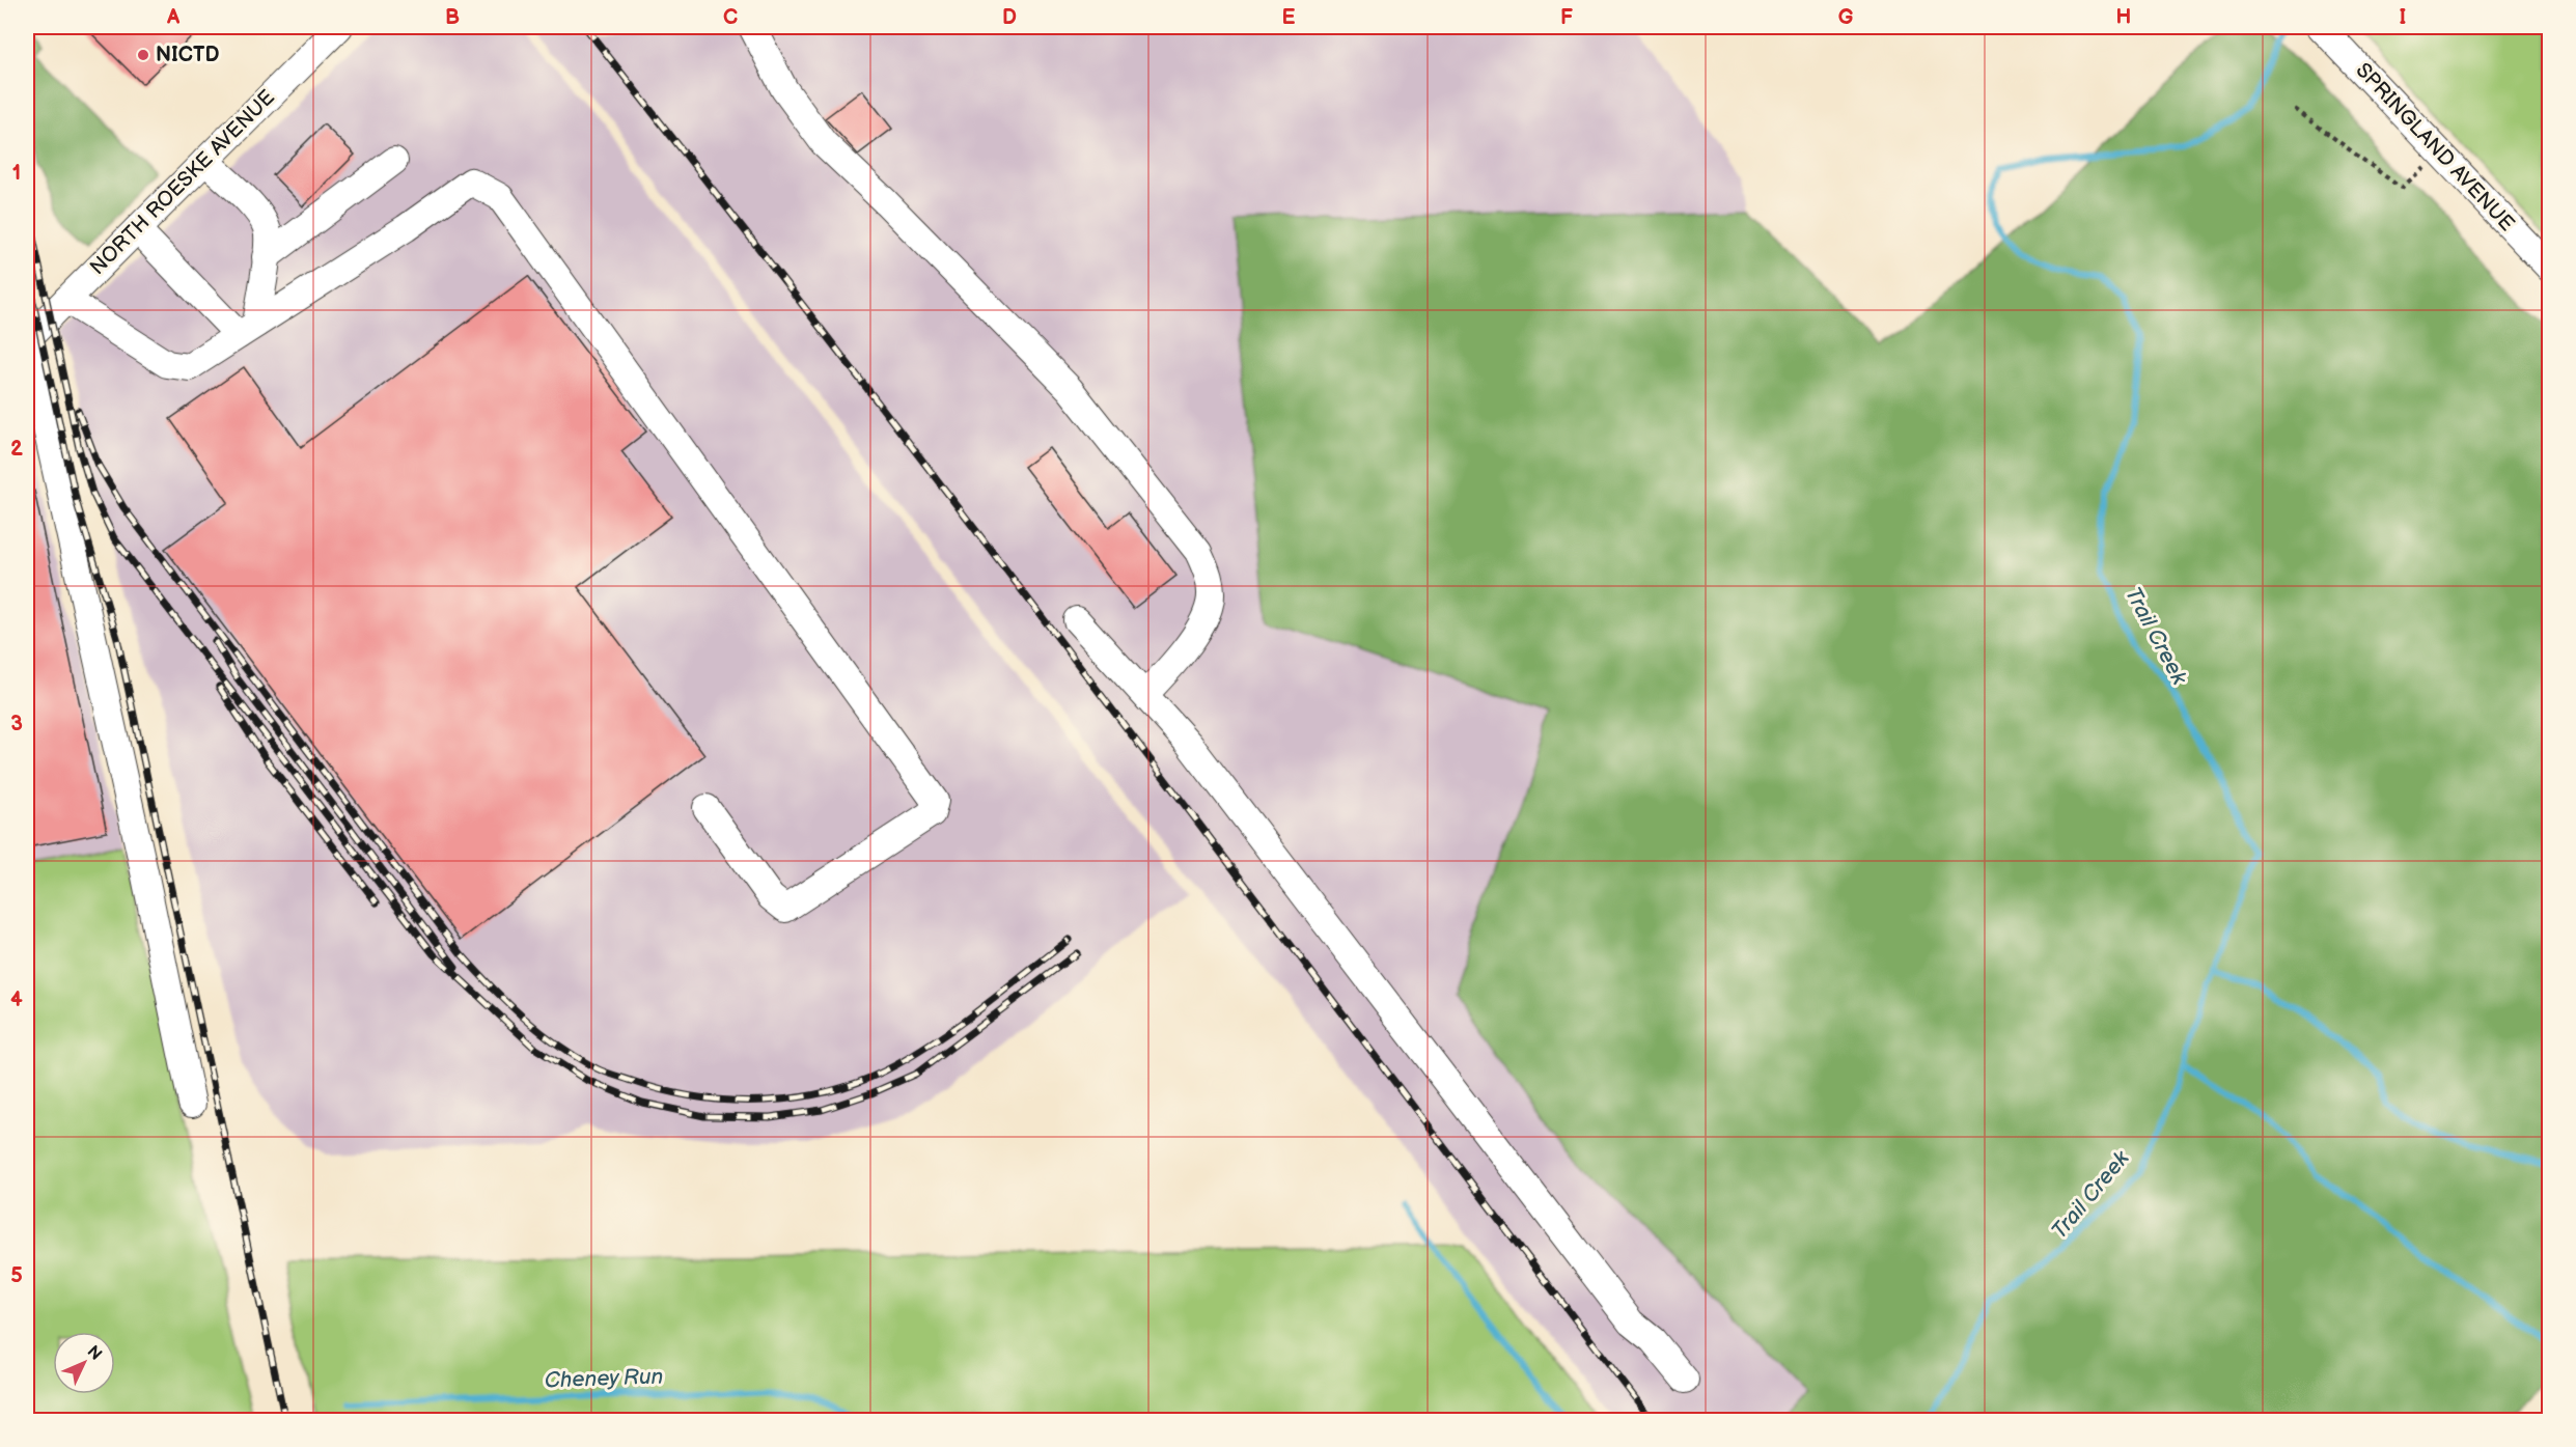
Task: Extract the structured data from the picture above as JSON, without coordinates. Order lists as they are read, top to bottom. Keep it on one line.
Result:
{"streets":{"street":["SPRINGLAND AVENUE","NORTH ROESKE AVENUE"]},"water":["Trail Creek","Cheney Run"],"places":["NICTD"],"north":"top right","grid":{"columns":["A","B","C","D","E","F","G","H","I"],"rows":["1","2","3","4","5"]}}
